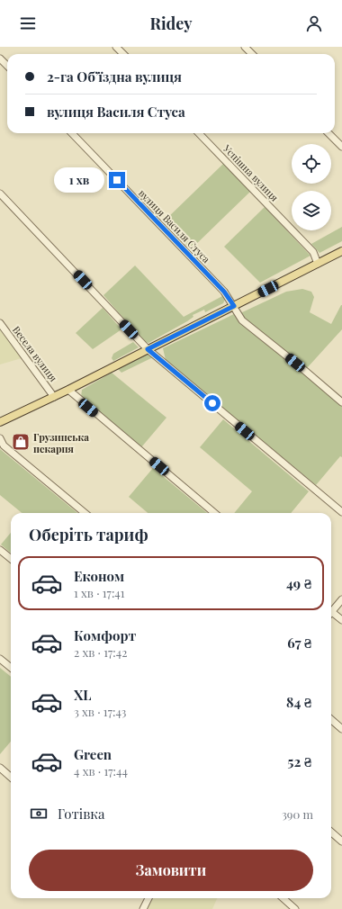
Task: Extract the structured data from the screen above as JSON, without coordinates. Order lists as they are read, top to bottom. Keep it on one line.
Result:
{"streets":{"street":["Успішна вулиця","вулиця Василя Стуса","Весела вулиця"]},"places":{"shop":["Грузинська пекарня"]},"page":{"header":"Ridey","banner":["2-га Обʼїздна вулиця","вулиця Василя Стуса"],"bubble":"1 хв","heading":"Оберіть тариф","list":[{"name":"Економ","note":"1 хв · 17:41","value":"49 ₴"},{"name":"Комфорт","note":"2 хв · 17:42","value":"67 ₴"},{"name":"XL","note":"3 хв · 17:43","value":"84 ₴"},{"name":"Green","note":"4 хв · 17:44","value":"52 ₴"}],"pay":["Готівка","390 m"],"buttons":"Замовити"}}
